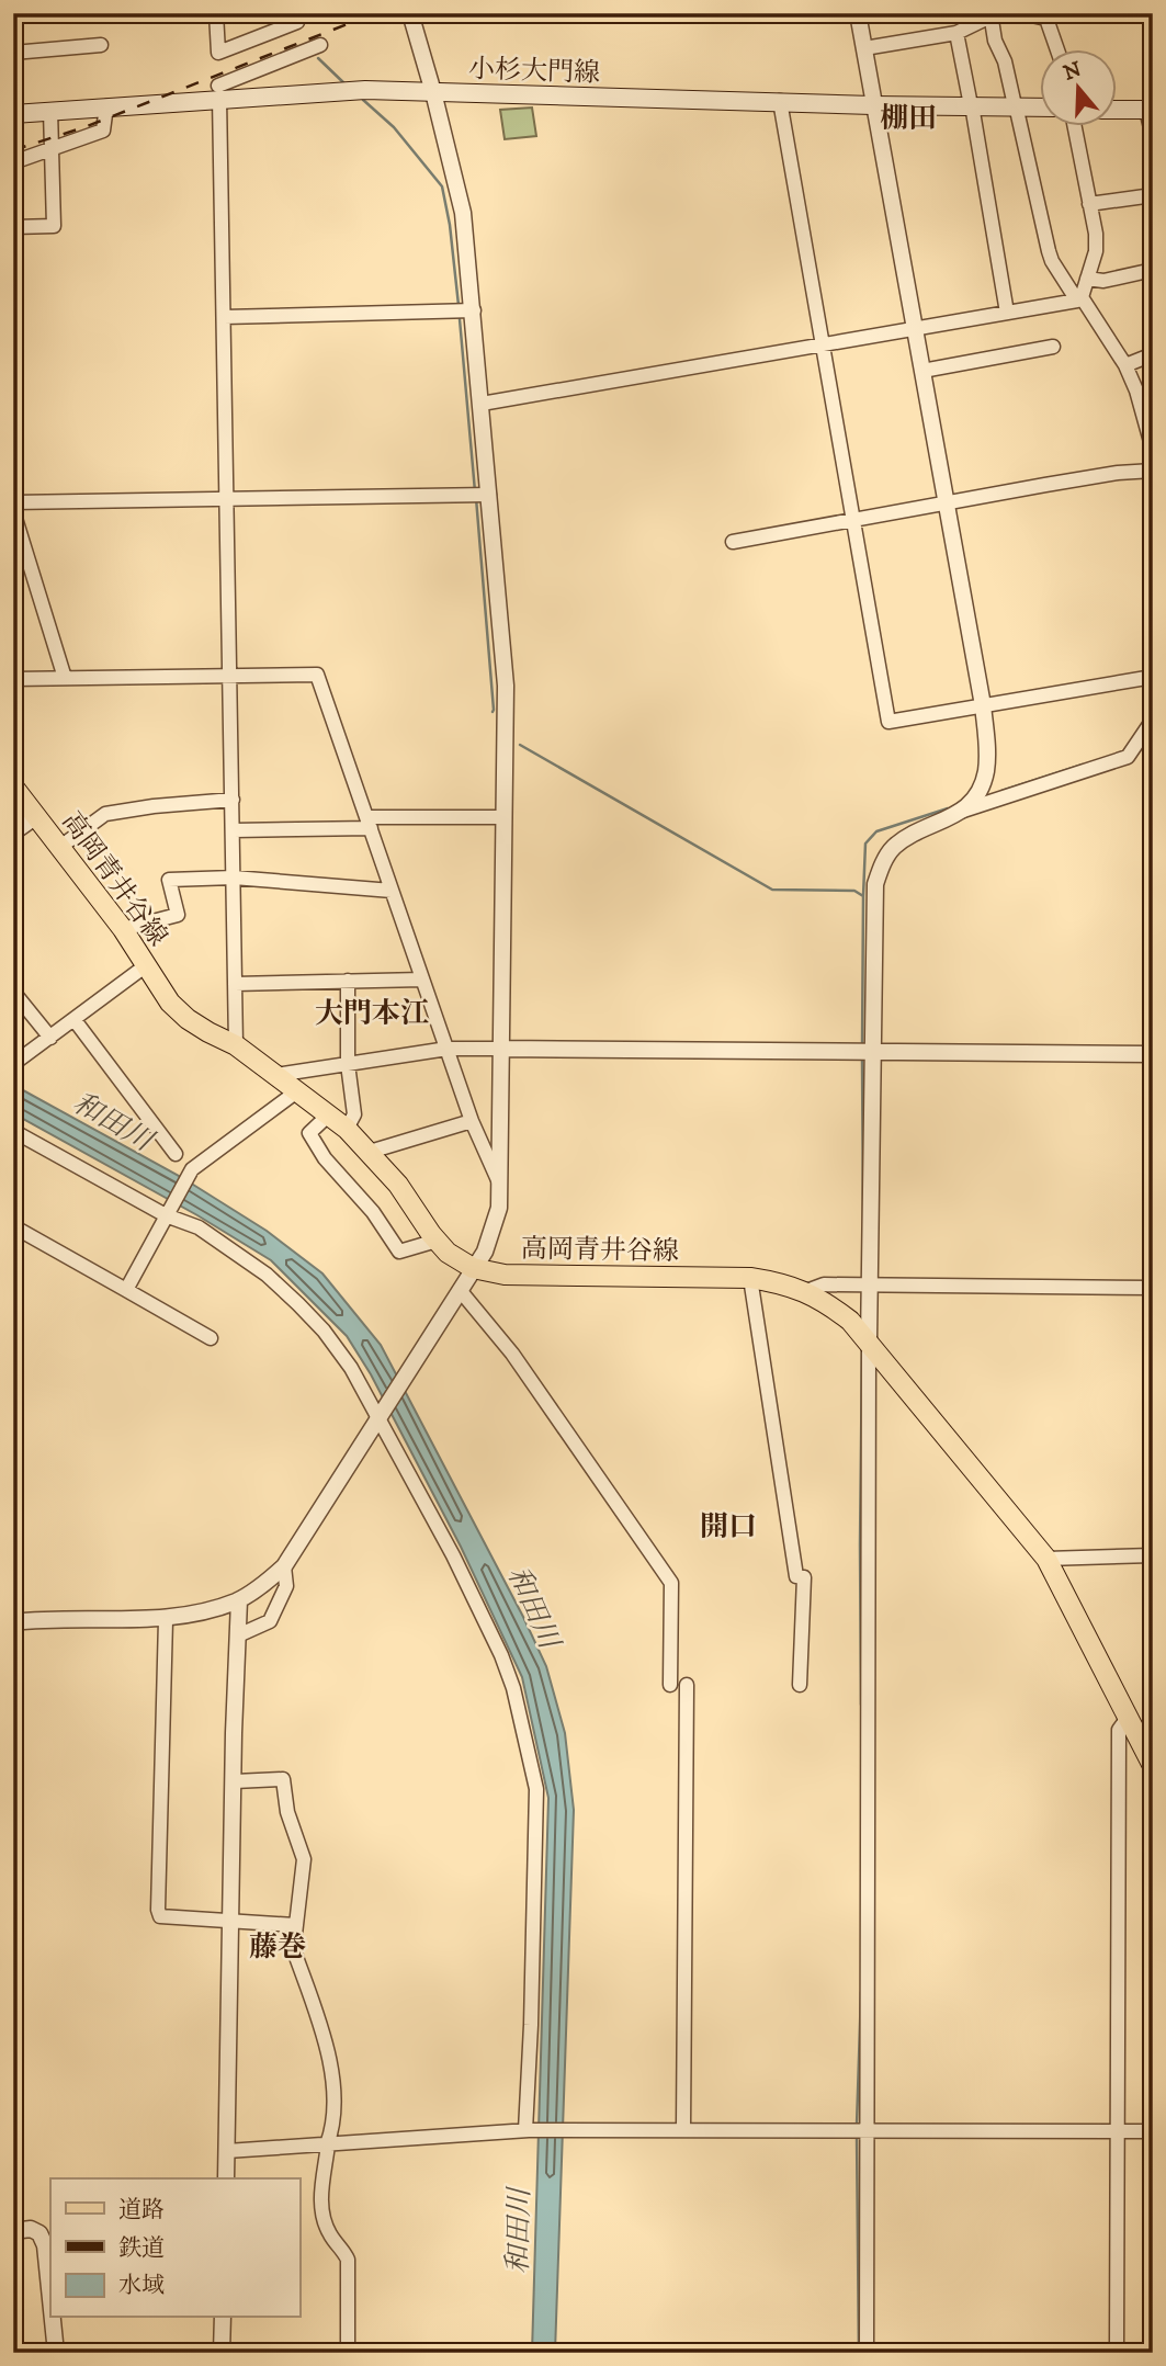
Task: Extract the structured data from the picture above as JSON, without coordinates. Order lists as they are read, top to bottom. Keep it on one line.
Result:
{"streets":{"main road":["小杉大門線","高岡青井谷線"]},"districts":["棚田","大門本江","開口","藤巻"],"water":["和田川"],"legend":["道路","鉄道","水域"],"north":"top"}
